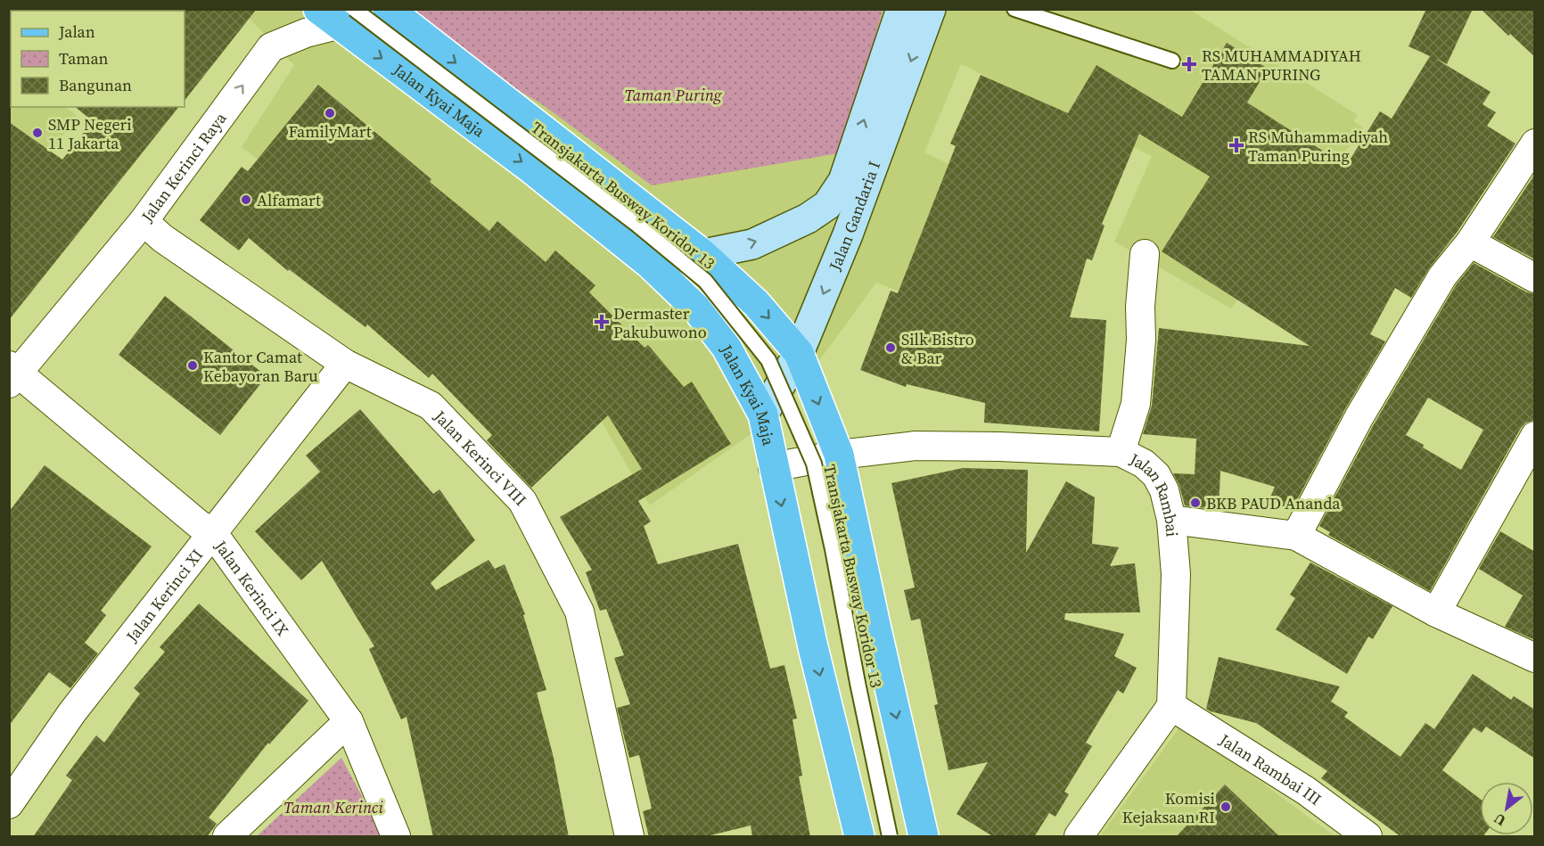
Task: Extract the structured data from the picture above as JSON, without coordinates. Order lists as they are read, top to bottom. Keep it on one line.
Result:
{"streets":{"main road":["Jalan Kyai Maja","Jalan Gandaria I"],"street":["Jalan Kerinci Raya","Jalan Kerinci VIII","Jalan Rambai","Jalan Kerinci IX","Jalan Kerinci XI","Jalan Rambai III"],"lane":["Transjakarta Busway Koridor 13"]},"crossings":[["Jalan Kyai Maja","Jalan Kerinci Raya"],["Jalan Kyai Maja","Transjakarta Busway Koridor 13"],["Jalan Kyai Maja","Jalan Gandaria I"],["Jalan Kyai Maja","Jalan Rambai"],["Jalan Kerinci Raya","Transjakarta Busway Koridor 13"],["Jalan Kerinci Raya","Jalan Kerinci VIII"],["Jalan Kerinci Raya","Jalan Kerinci IX"],["Jalan Kerinci VIII","Jalan Kerinci XI"],["Jalan Rambai","Jalan Rambai III"],["Jalan Kerinci IX","Jalan Kerinci XI"]],"one_way":["Jalan Kerinci Raya"],"parks":["Taman Puring","Taman Kerinci"],"places":{"health":["RS MUHAMMADIYAH TAMAN PURING","RS Muhammadiyah Taman Puring","Dermaster Pakubuwono"],"other":["FamilyMart","SMP Negeri 11 Jakarta","Alfamart","Silk Bistro & Bar","Kantor Camat Kebayoran Baru","BKB PAUD Ananda","Komisi Kejaksaan RI"]},"legend":["Jalan","Taman","Bangunan"],"north":"bottom left"}
